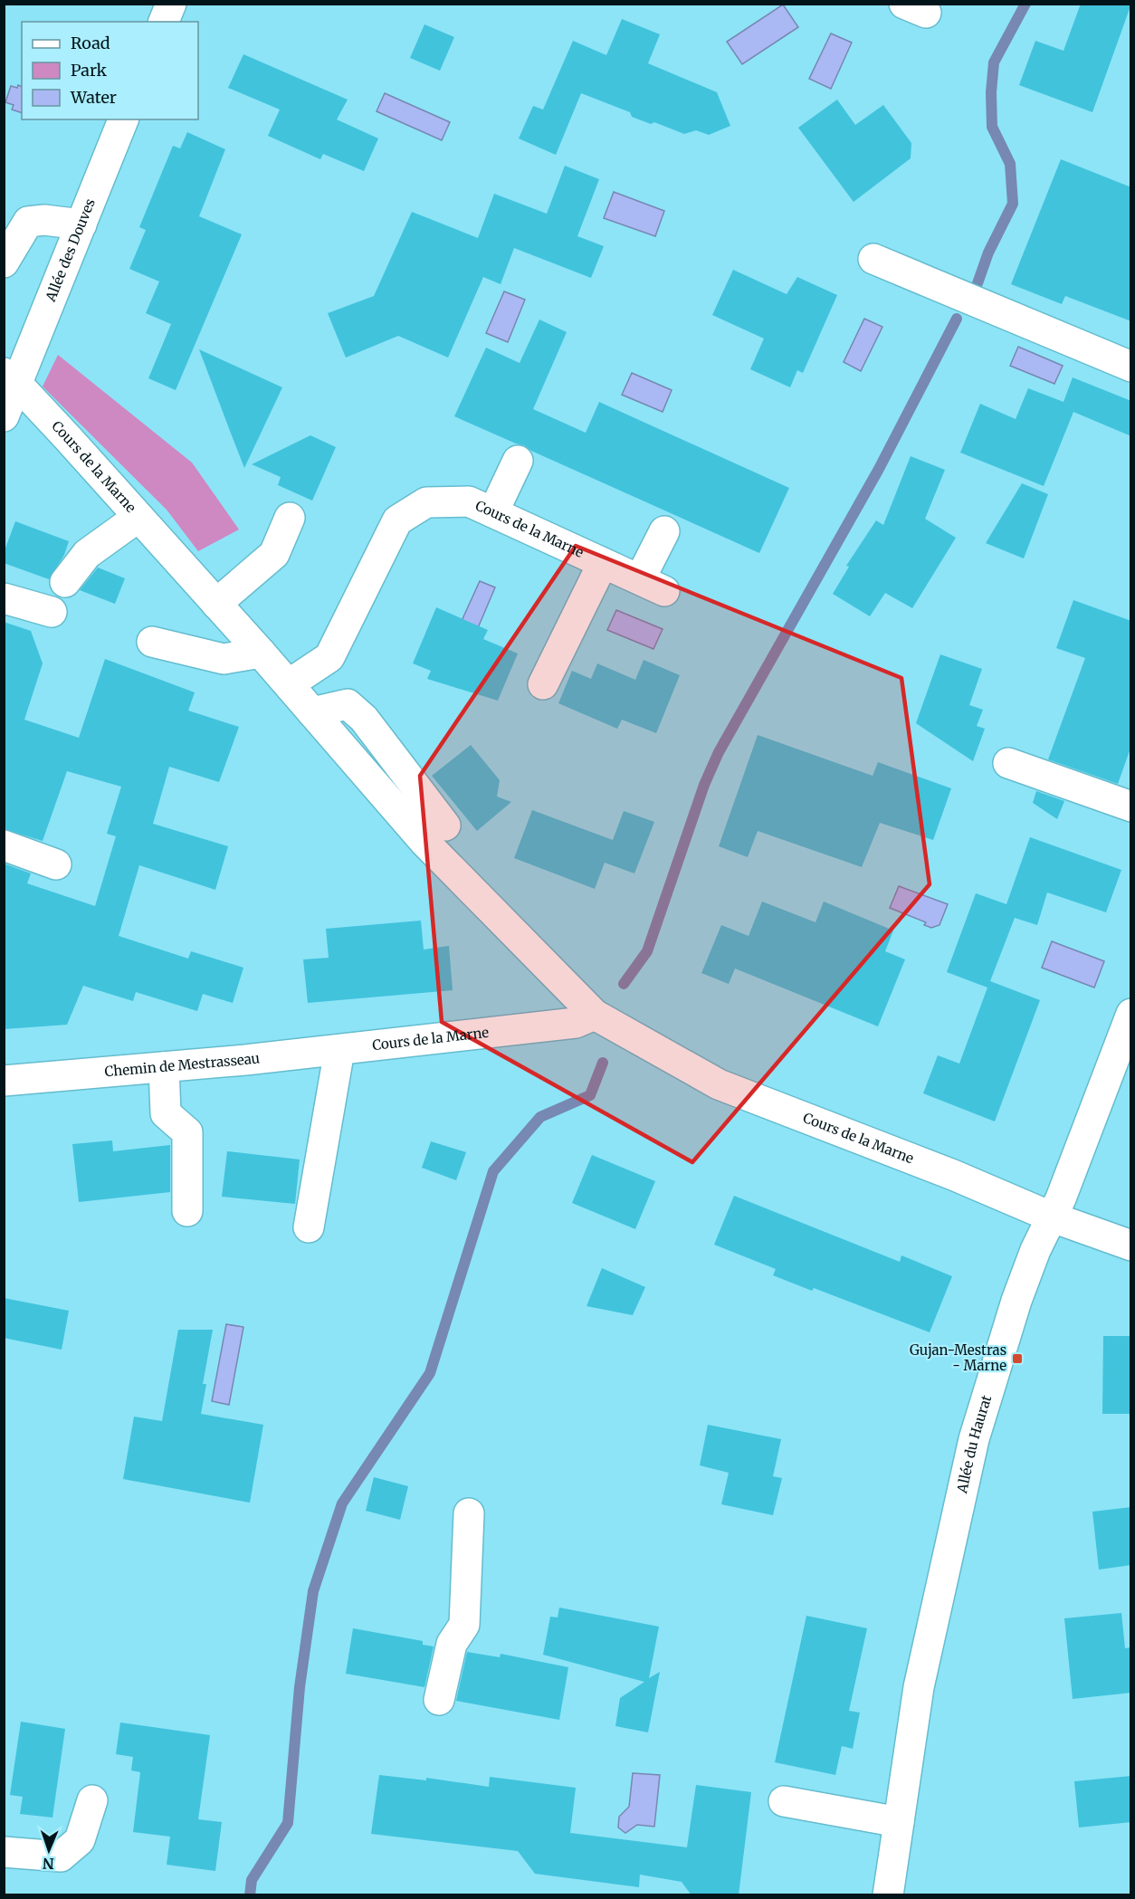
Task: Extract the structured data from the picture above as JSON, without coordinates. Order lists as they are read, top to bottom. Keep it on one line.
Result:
{"streets":{"street":["Allée des Douves","Cours de la Marne","Chemin de Mestrasseau","Allée du Haurat"]},"crossings":[["Allée des Douves","Cours de la Marne"],["Cours de la Marne","Chemin de Mestrasseau"],["Cours de la Marne","Allée du Haurat"]],"places":{"transit":["Gujan-Mestras - Marne"]},"legend":["Road","Park","Water"],"north":"bottom"}
